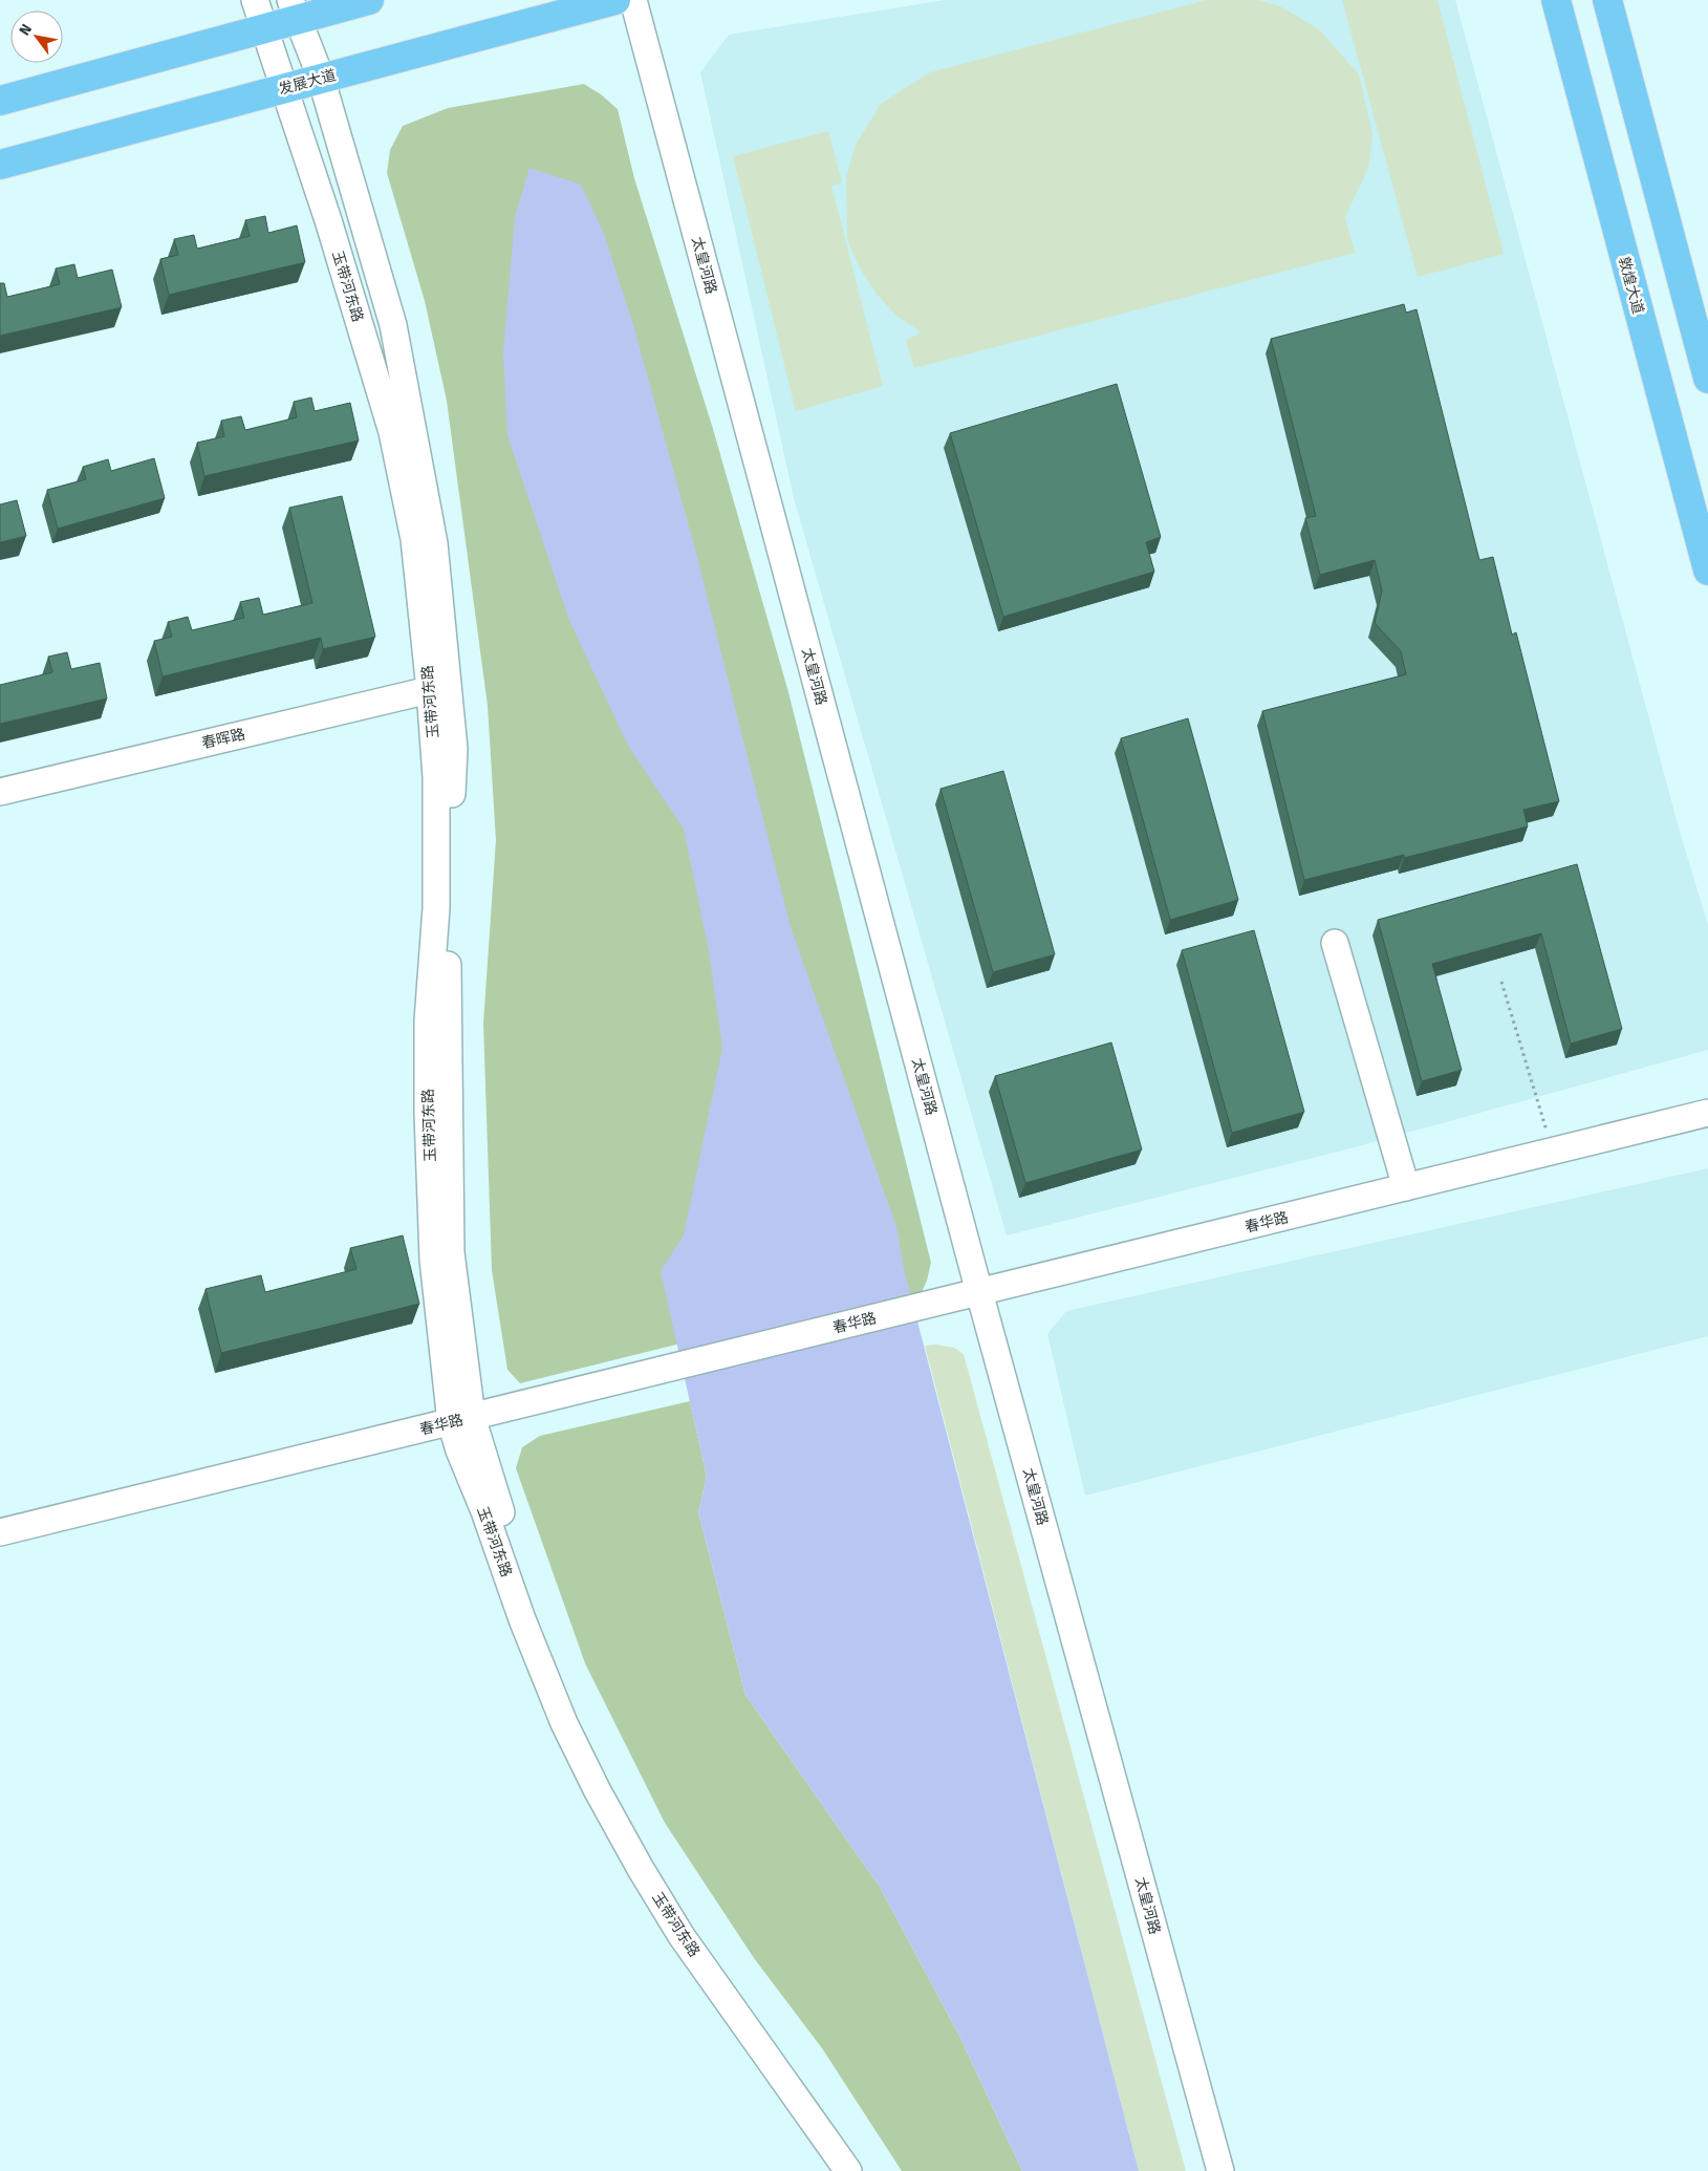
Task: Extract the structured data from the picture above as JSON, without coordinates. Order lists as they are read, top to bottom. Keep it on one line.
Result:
{"streets":{"main road":["发展大道","敦煌大道"],"street":["太皇河路","玉带河东路","春晖路","春华路"]},"crossings":[["发展大道","玉带河东路"],["太皇河路","春华路"],["玉带河东路","春晖路"],["玉带河东路","春华路"]],"north":"top left"}
